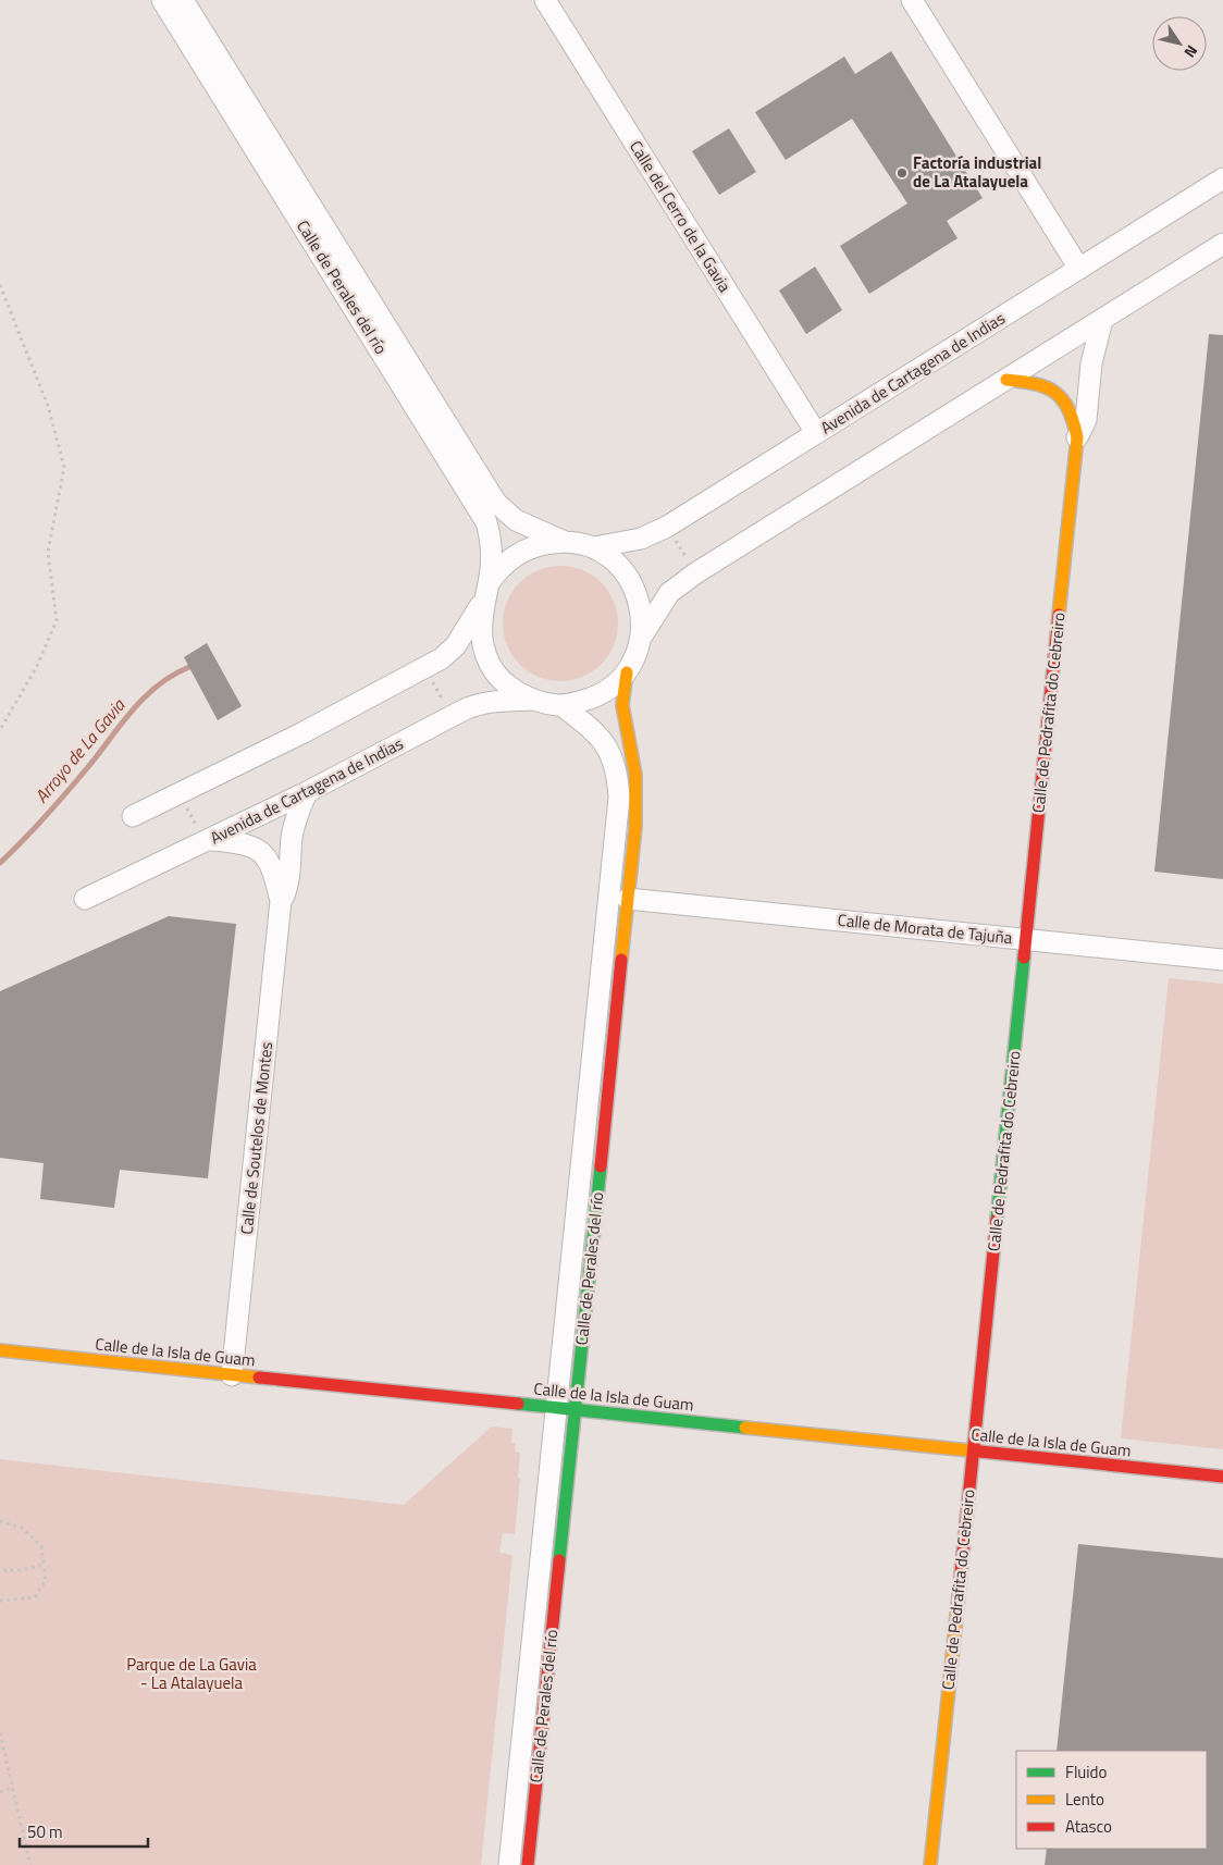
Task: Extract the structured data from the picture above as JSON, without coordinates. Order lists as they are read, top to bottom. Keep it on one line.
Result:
{"streets":{"street":["Calle del Cerro de la Gavia","Calle de Perales del río","Avenida de Cartagena de Indias","Calle de Pedrafita do Cebreiro","Calle de Morata de Tajuña","Calle de Soutelos de Montes","Calle de la Isla de Guam"]},"crossings":[["Calle del Cerro de la Gavia","Avenida de Cartagena de Indias"],["Calle de Perales del río","Avenida de Cartagena de Indias"],["Calle de Perales del río","Calle de Morata de Tajuña"],["Calle de Perales del río","Calle de la Isla de Guam"],["Avenida de Cartagena de Indias","Calle de Soutelos de Montes"],["Calle de Pedrafita do Cebreiro","Calle de Morata de Tajuña"],["Calle de Pedrafita do Cebreiro","Calle de la Isla de Guam"],["Calle de Soutelos de Montes","Calle de la Isla de Guam"]],"water":["Arroyo de La Gavia"],"parks":["Parque de La Gavia - La Atalayuela"],"places":["Factoría industrial de La Atalayuela"],"legend":["Fluido","Lento","Atasco"],"scale_bar":"50 m","north":"bottom right"}
